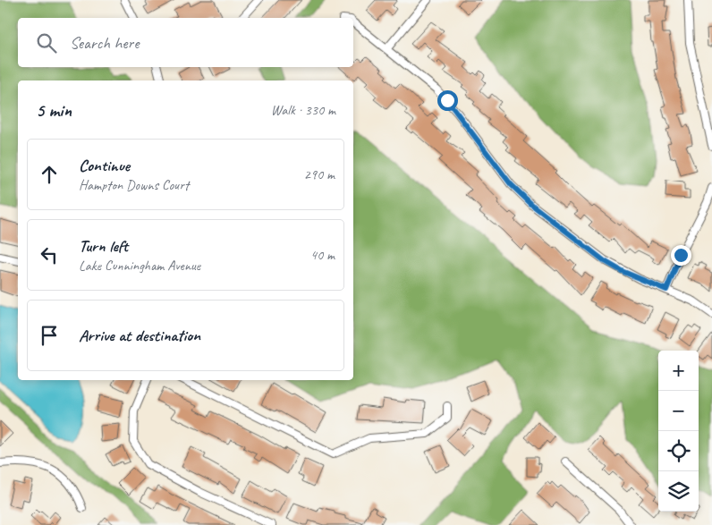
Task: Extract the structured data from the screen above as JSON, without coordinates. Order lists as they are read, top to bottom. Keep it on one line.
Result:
{"page":{"search":"Search here","heading":["5 min","Walk · 330 m"],"list":[["Continue","Hampton Downs Court","290 m"],["Turn left","Lake Cunningham Avenue","40 m"],"Arrive at destination"],"map_buttons":["+","−"]}}
